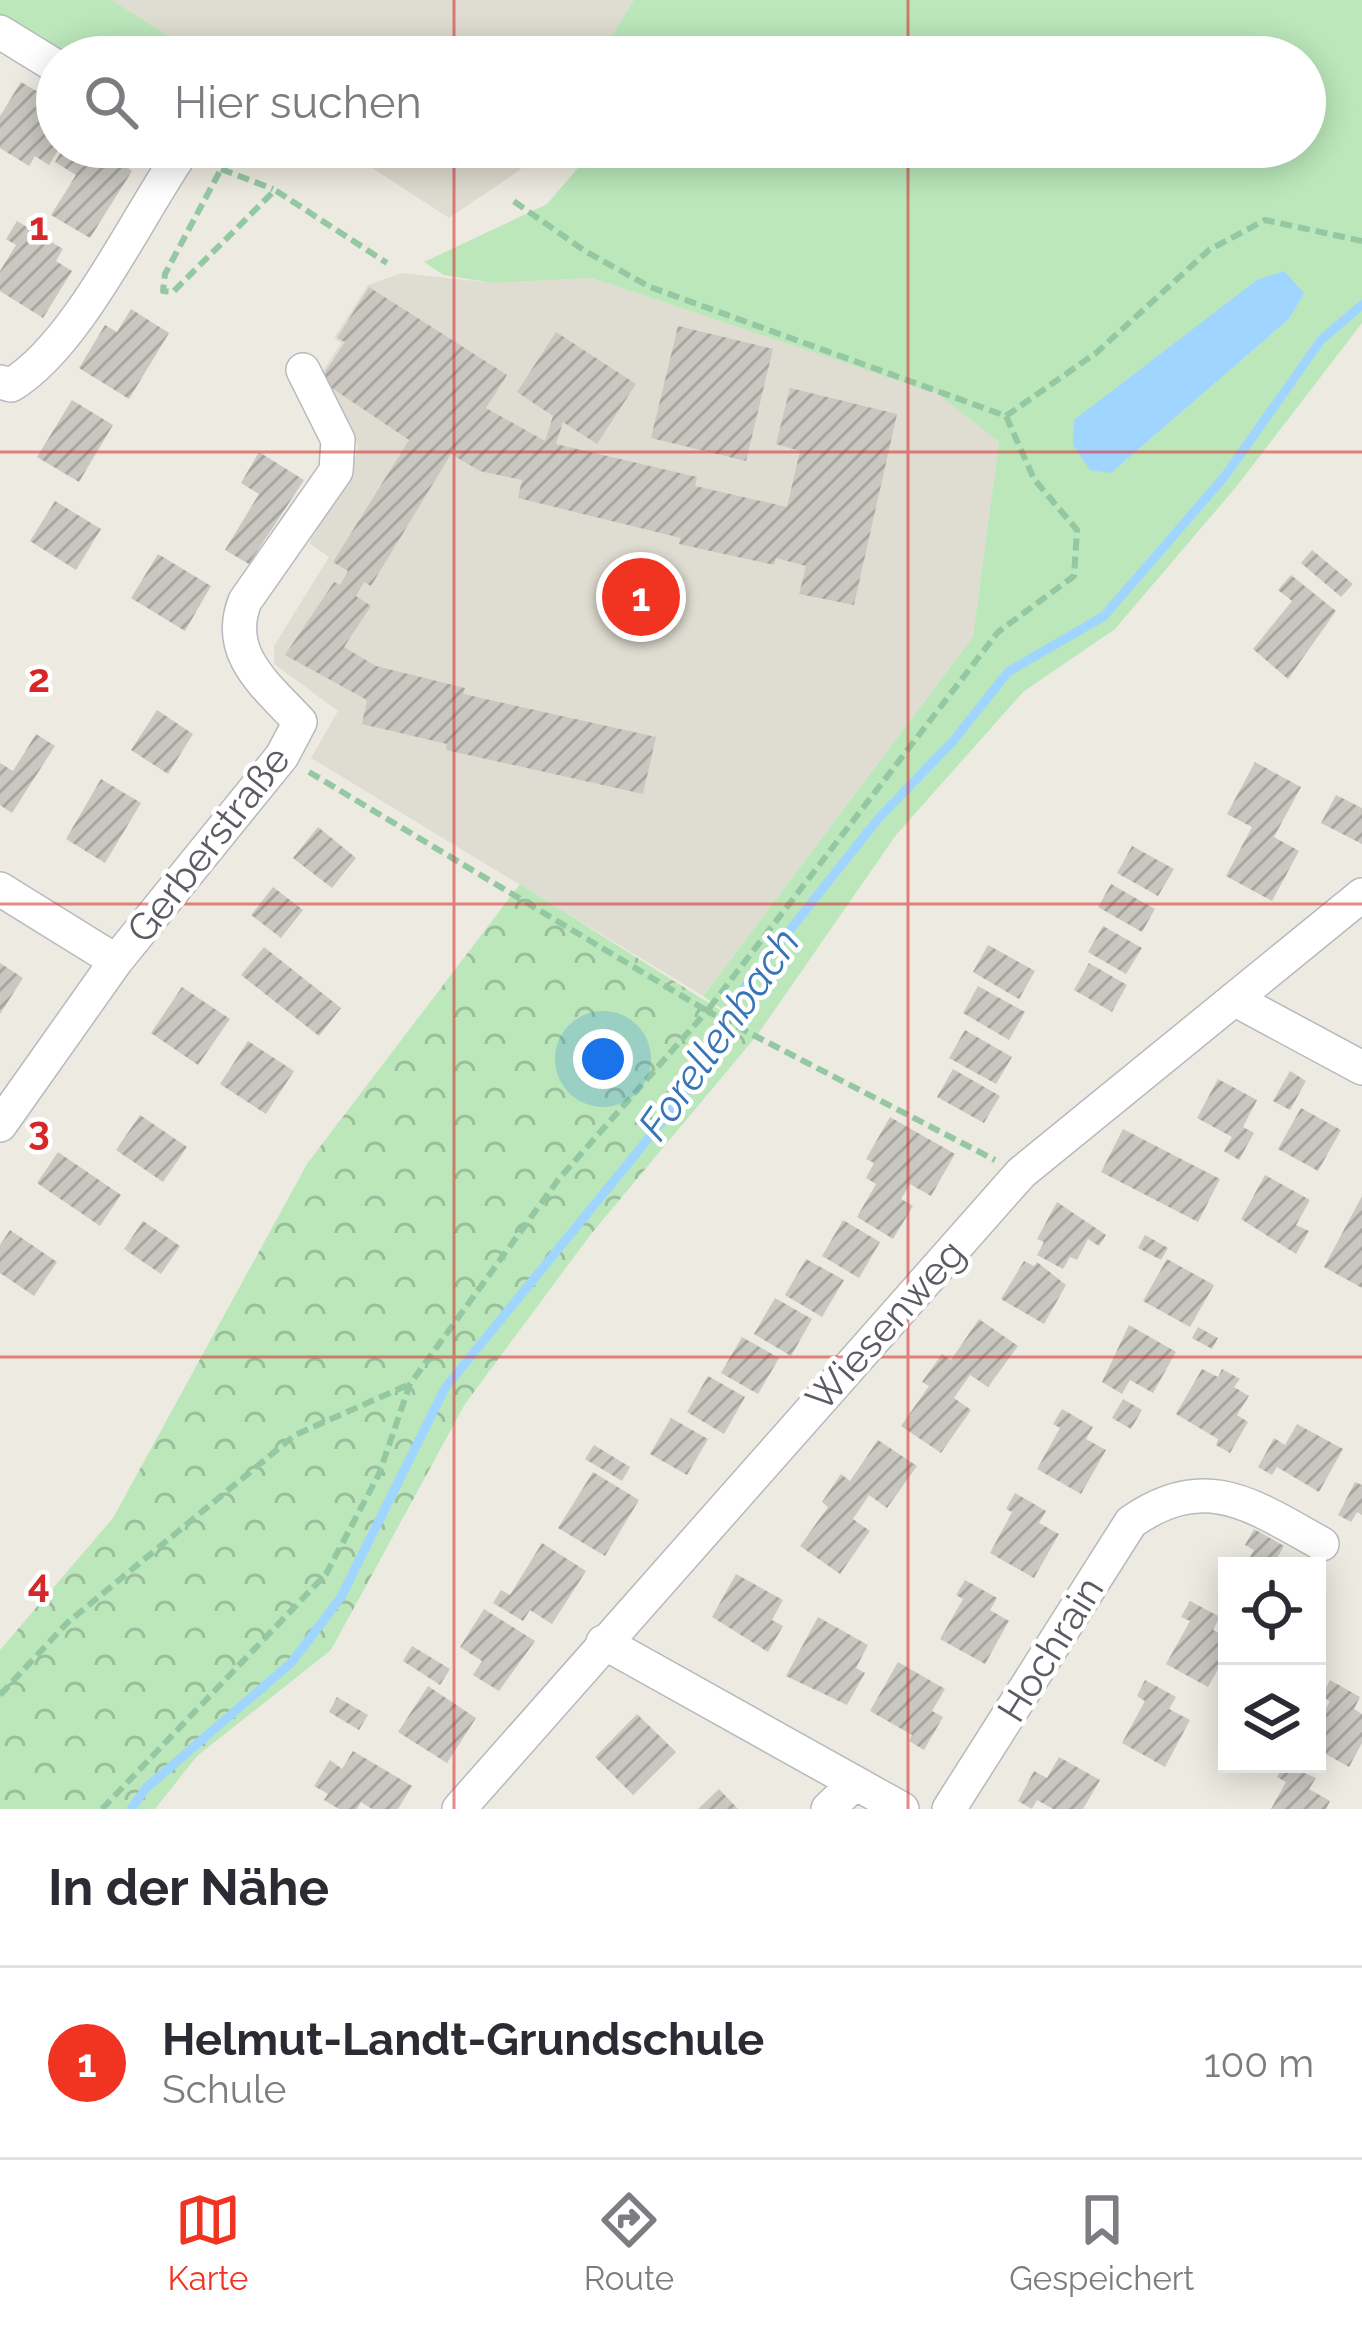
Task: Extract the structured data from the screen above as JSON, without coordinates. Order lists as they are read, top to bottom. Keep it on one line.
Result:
{"streets":{"street":["Gerberstraße","Wiesenweg","Hochrain"]},"water":["Forellenbach"],"page":{"search":"Hier suchen","pins":"1","heading":"In der Nähe","list":[{"mark":"1","name":"Helmut-Landt-Grundschule","note":"Schule","value":"100 m"}],"nav":["Karte","Route","Gespeichert"]},"grid":{"rows":["1","2","3","4"]}}
